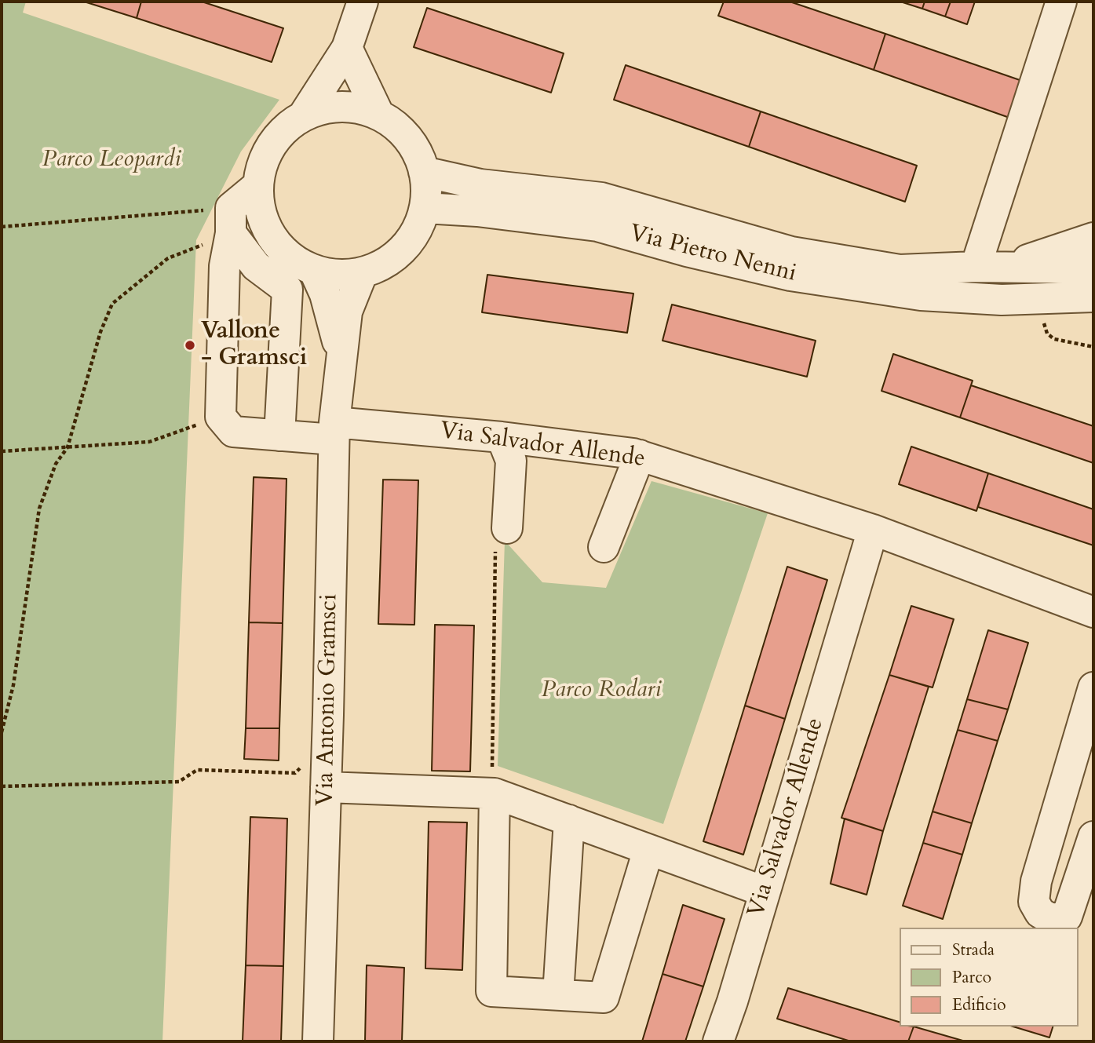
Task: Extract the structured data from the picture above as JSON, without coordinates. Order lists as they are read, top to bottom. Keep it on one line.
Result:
{"streets":{"street":["Via Pietro Nenni","Via Salvador Allende","Via Antonio Gramsci"]},"crossings":[["Via Pietro Nenni","Via Antonio Gramsci"],["Via Salvador Allende","Via Antonio Gramsci"]],"parks":["Parco Leopardi","Parco Rodari"],"places":["Vallone - Gramsci"],"legend":["Strada","Parco","Edificio"]}
